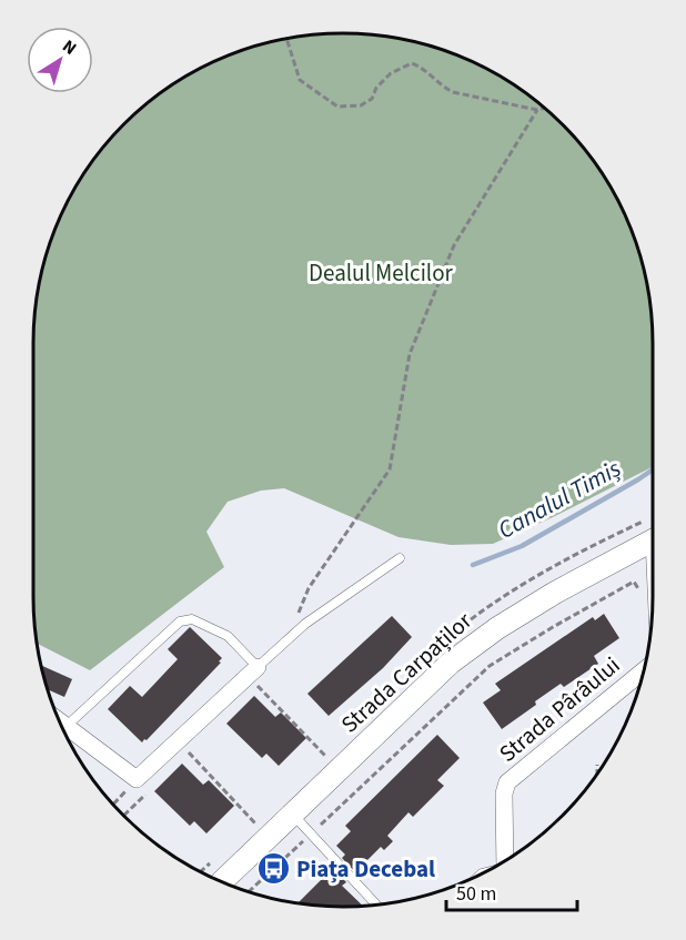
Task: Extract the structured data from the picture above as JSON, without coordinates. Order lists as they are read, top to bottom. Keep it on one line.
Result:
{"streets":{"main road":["Strada Carpaților"],"street":["Strada Pârâului"]},"water":["Canalul Timiș"],"parks":["Dealul Melcilor"],"places":{"bus stop":["Piața Decebal"]},"scale_bar":"50 m","north":"top right"}
